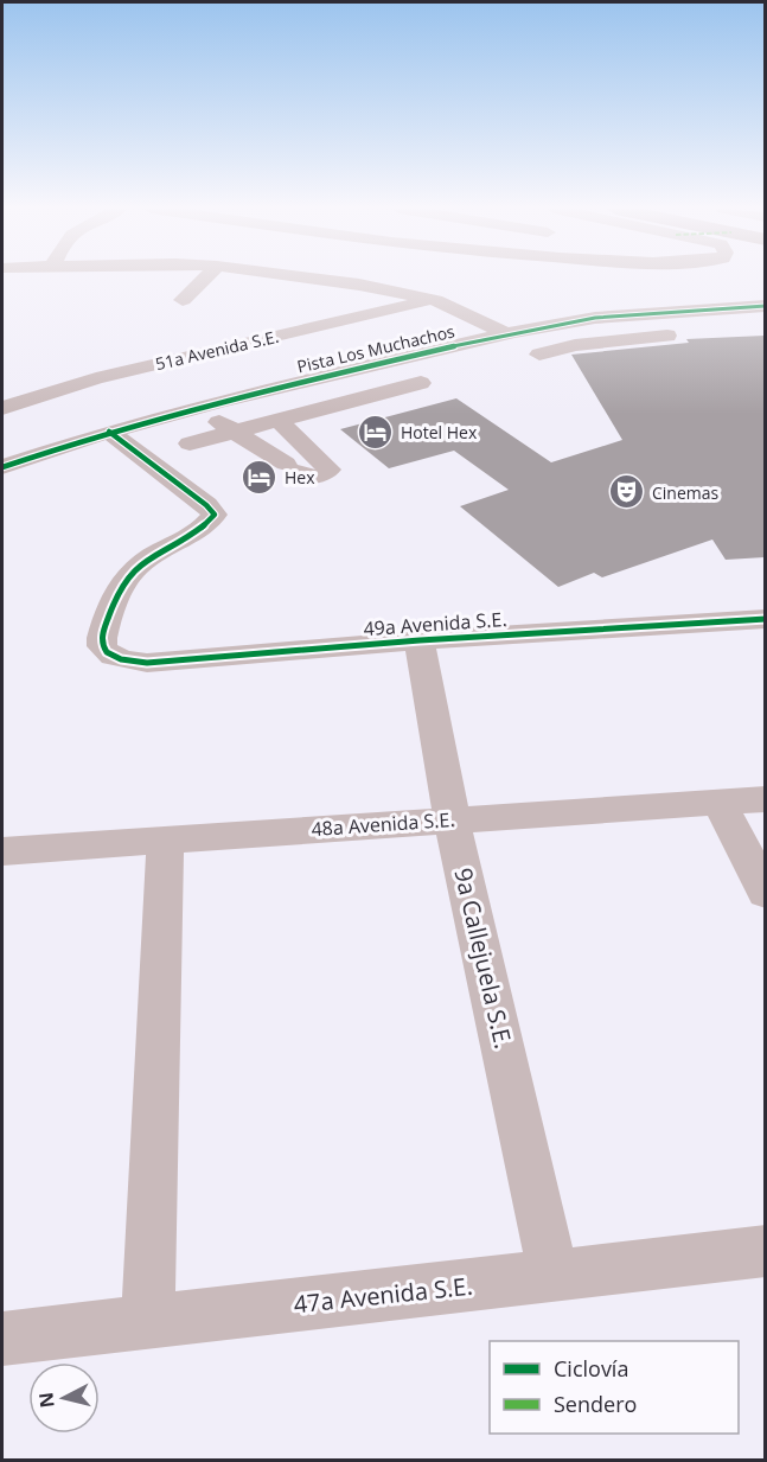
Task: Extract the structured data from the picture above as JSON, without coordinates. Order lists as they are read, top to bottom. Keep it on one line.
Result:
{"streets":{"street":["Pista Los Muchachos","51a Avenida S.E.","49a Avenida S.E.","48a Avenida S.E.","9a Callejuela S.E.","47a Avenida S.E."]},"crossings":[["Pista Los Muchachos","49a Avenida S.E."],["49a Avenida S.E.","9a Callejuela S.E."],["48a Avenida S.E.","9a Callejuela S.E."],["9a Callejuela S.E.","47a Avenida S.E."]],"places":{"hotel":["Hotel Hex","Hex"],"theatre":["Cinemas"]},"legend":["Ciclovía","Sendero"],"north":"left"}
